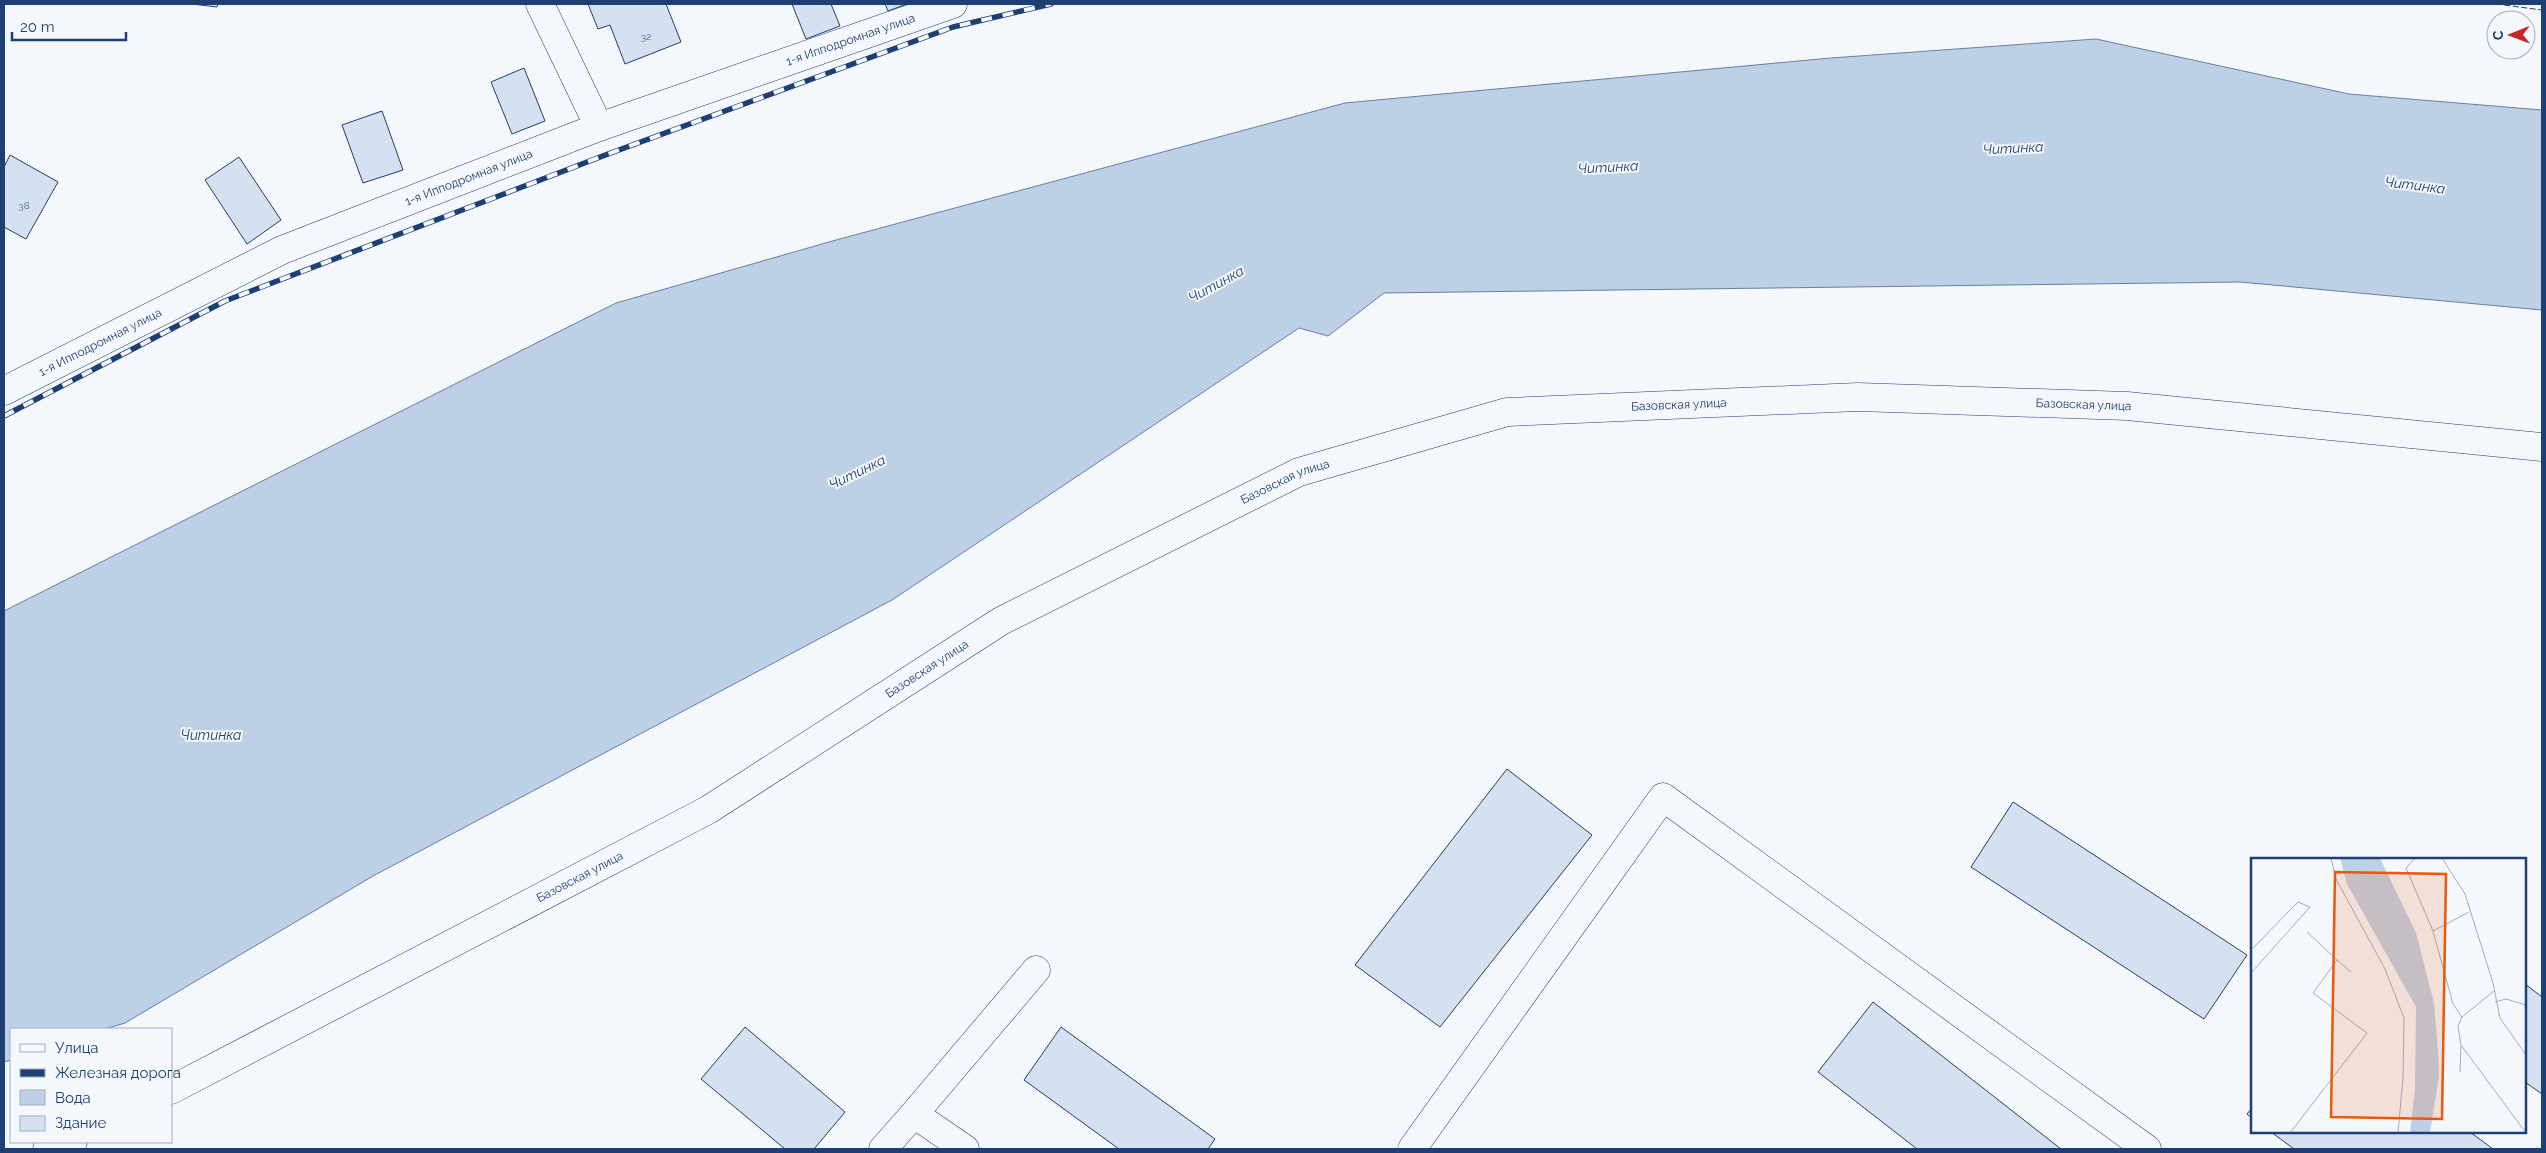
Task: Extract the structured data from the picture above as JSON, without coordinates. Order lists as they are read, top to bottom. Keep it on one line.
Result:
{"streets":{"street":["1-я Ипподромная улица","Базовская улица"]},"water":["Читинка"],"house_numbers":["32","38"],"legend":["Улица","Железная дорога","Вода","Здание"],"scale_bar":"20 m","north":"left"}
